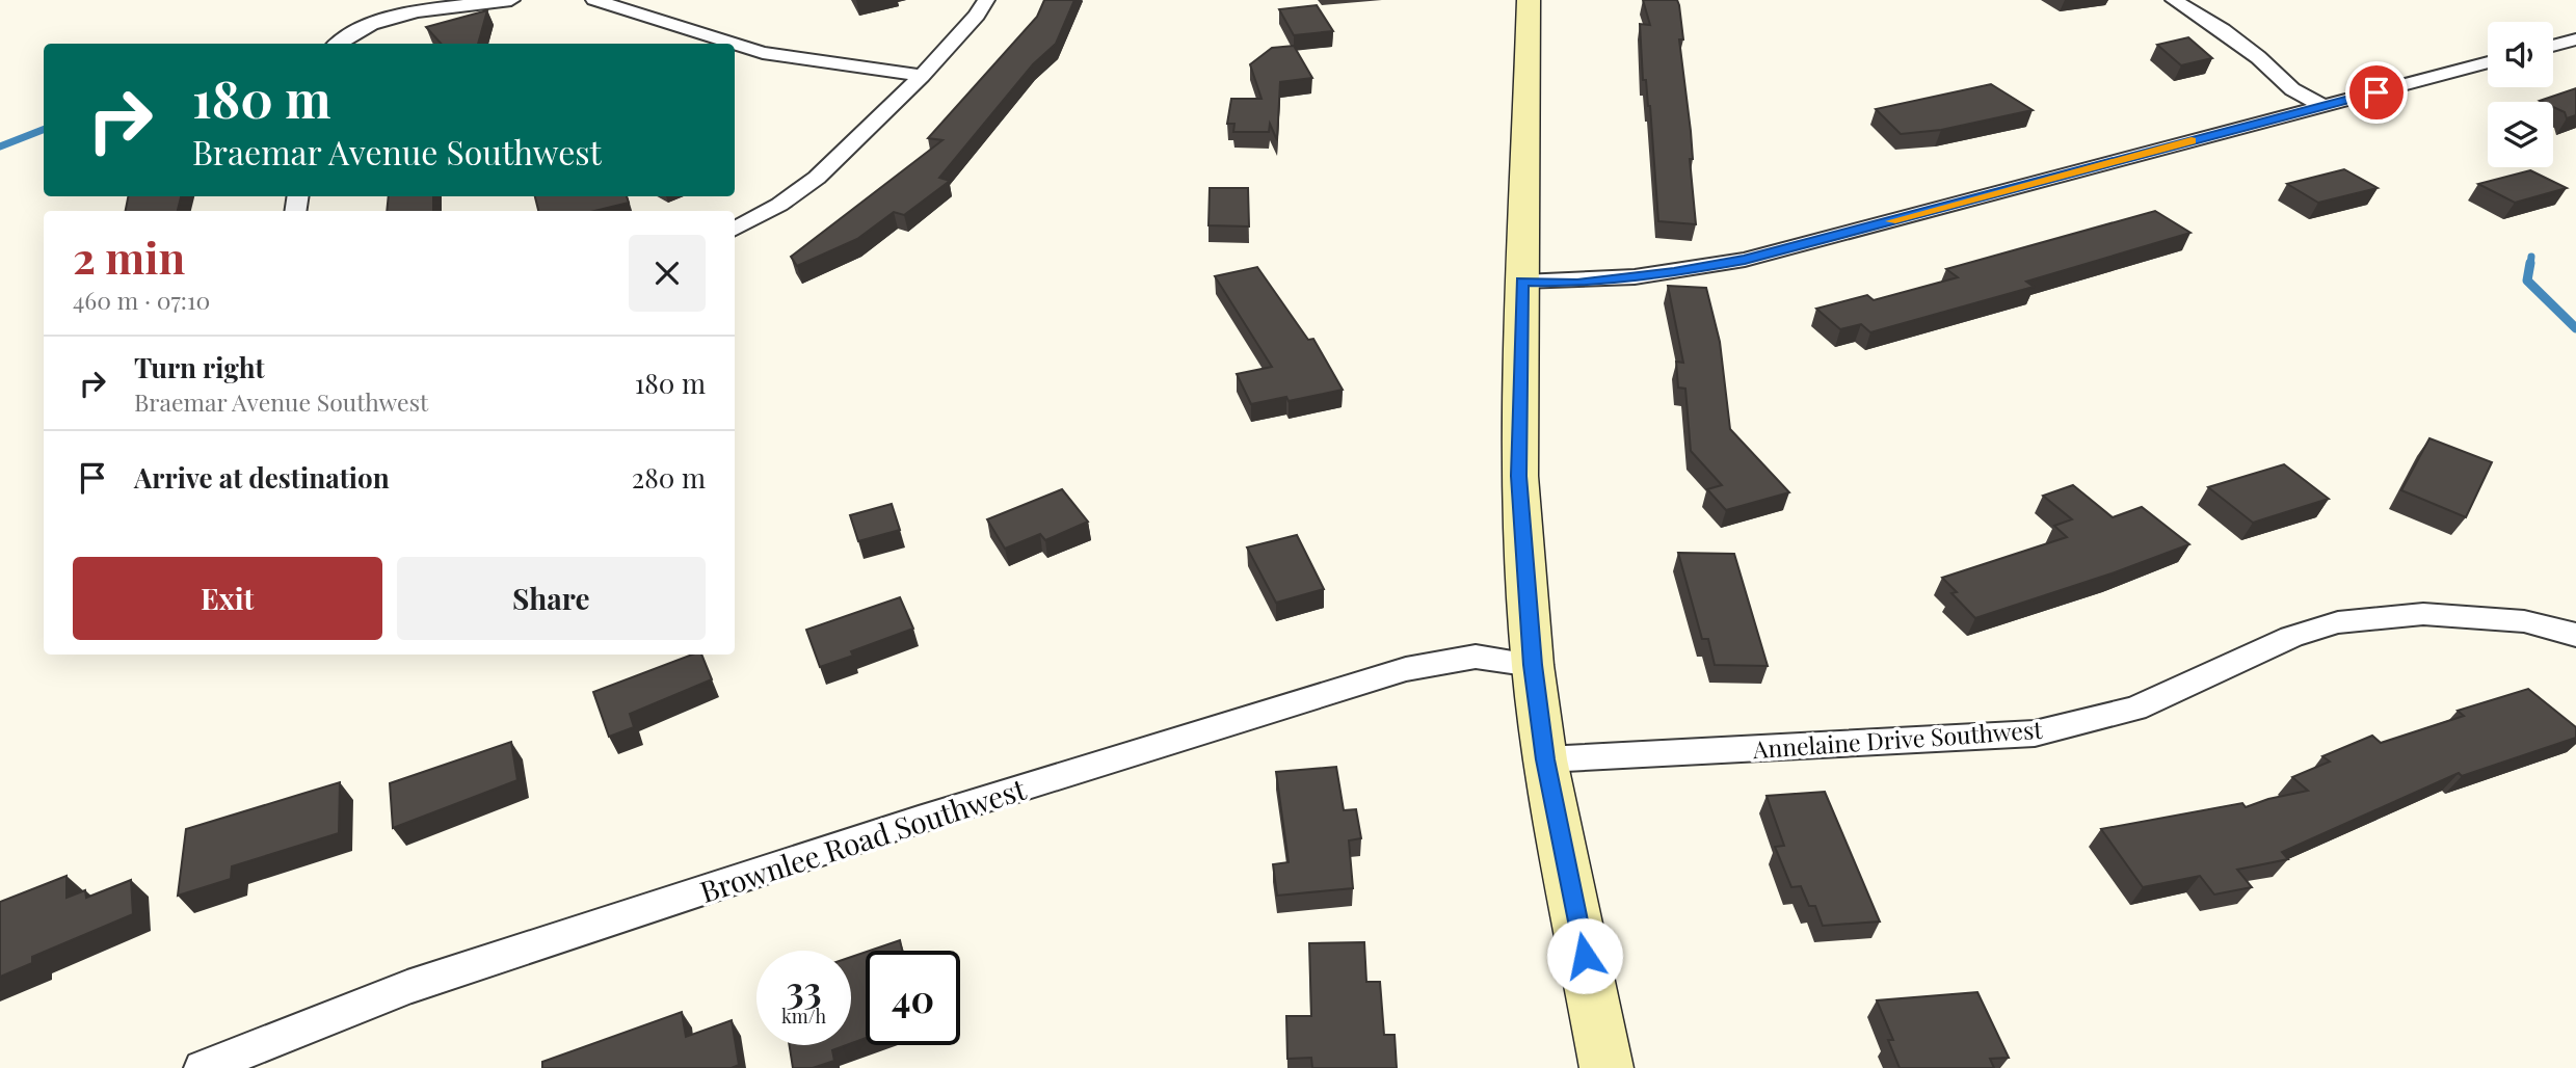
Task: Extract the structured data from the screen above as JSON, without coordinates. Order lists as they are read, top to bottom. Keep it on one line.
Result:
{"streets":{"street":["Annelaine Drive Southwest","Brownlee Road Southwest"]},"page":{"turn":["180 m","Braemar Avenue Southwest"],"heading":["2 min","460 m · 07:10"],"list":[{"name":"Turn right","note":"Braemar Avenue Southwest","value":"180 m"},{"name":"Arrive at destination","value":"280 m"}],"buttons":["Exit","Share"],"speed":"33 km/h","limit":"40"}}
